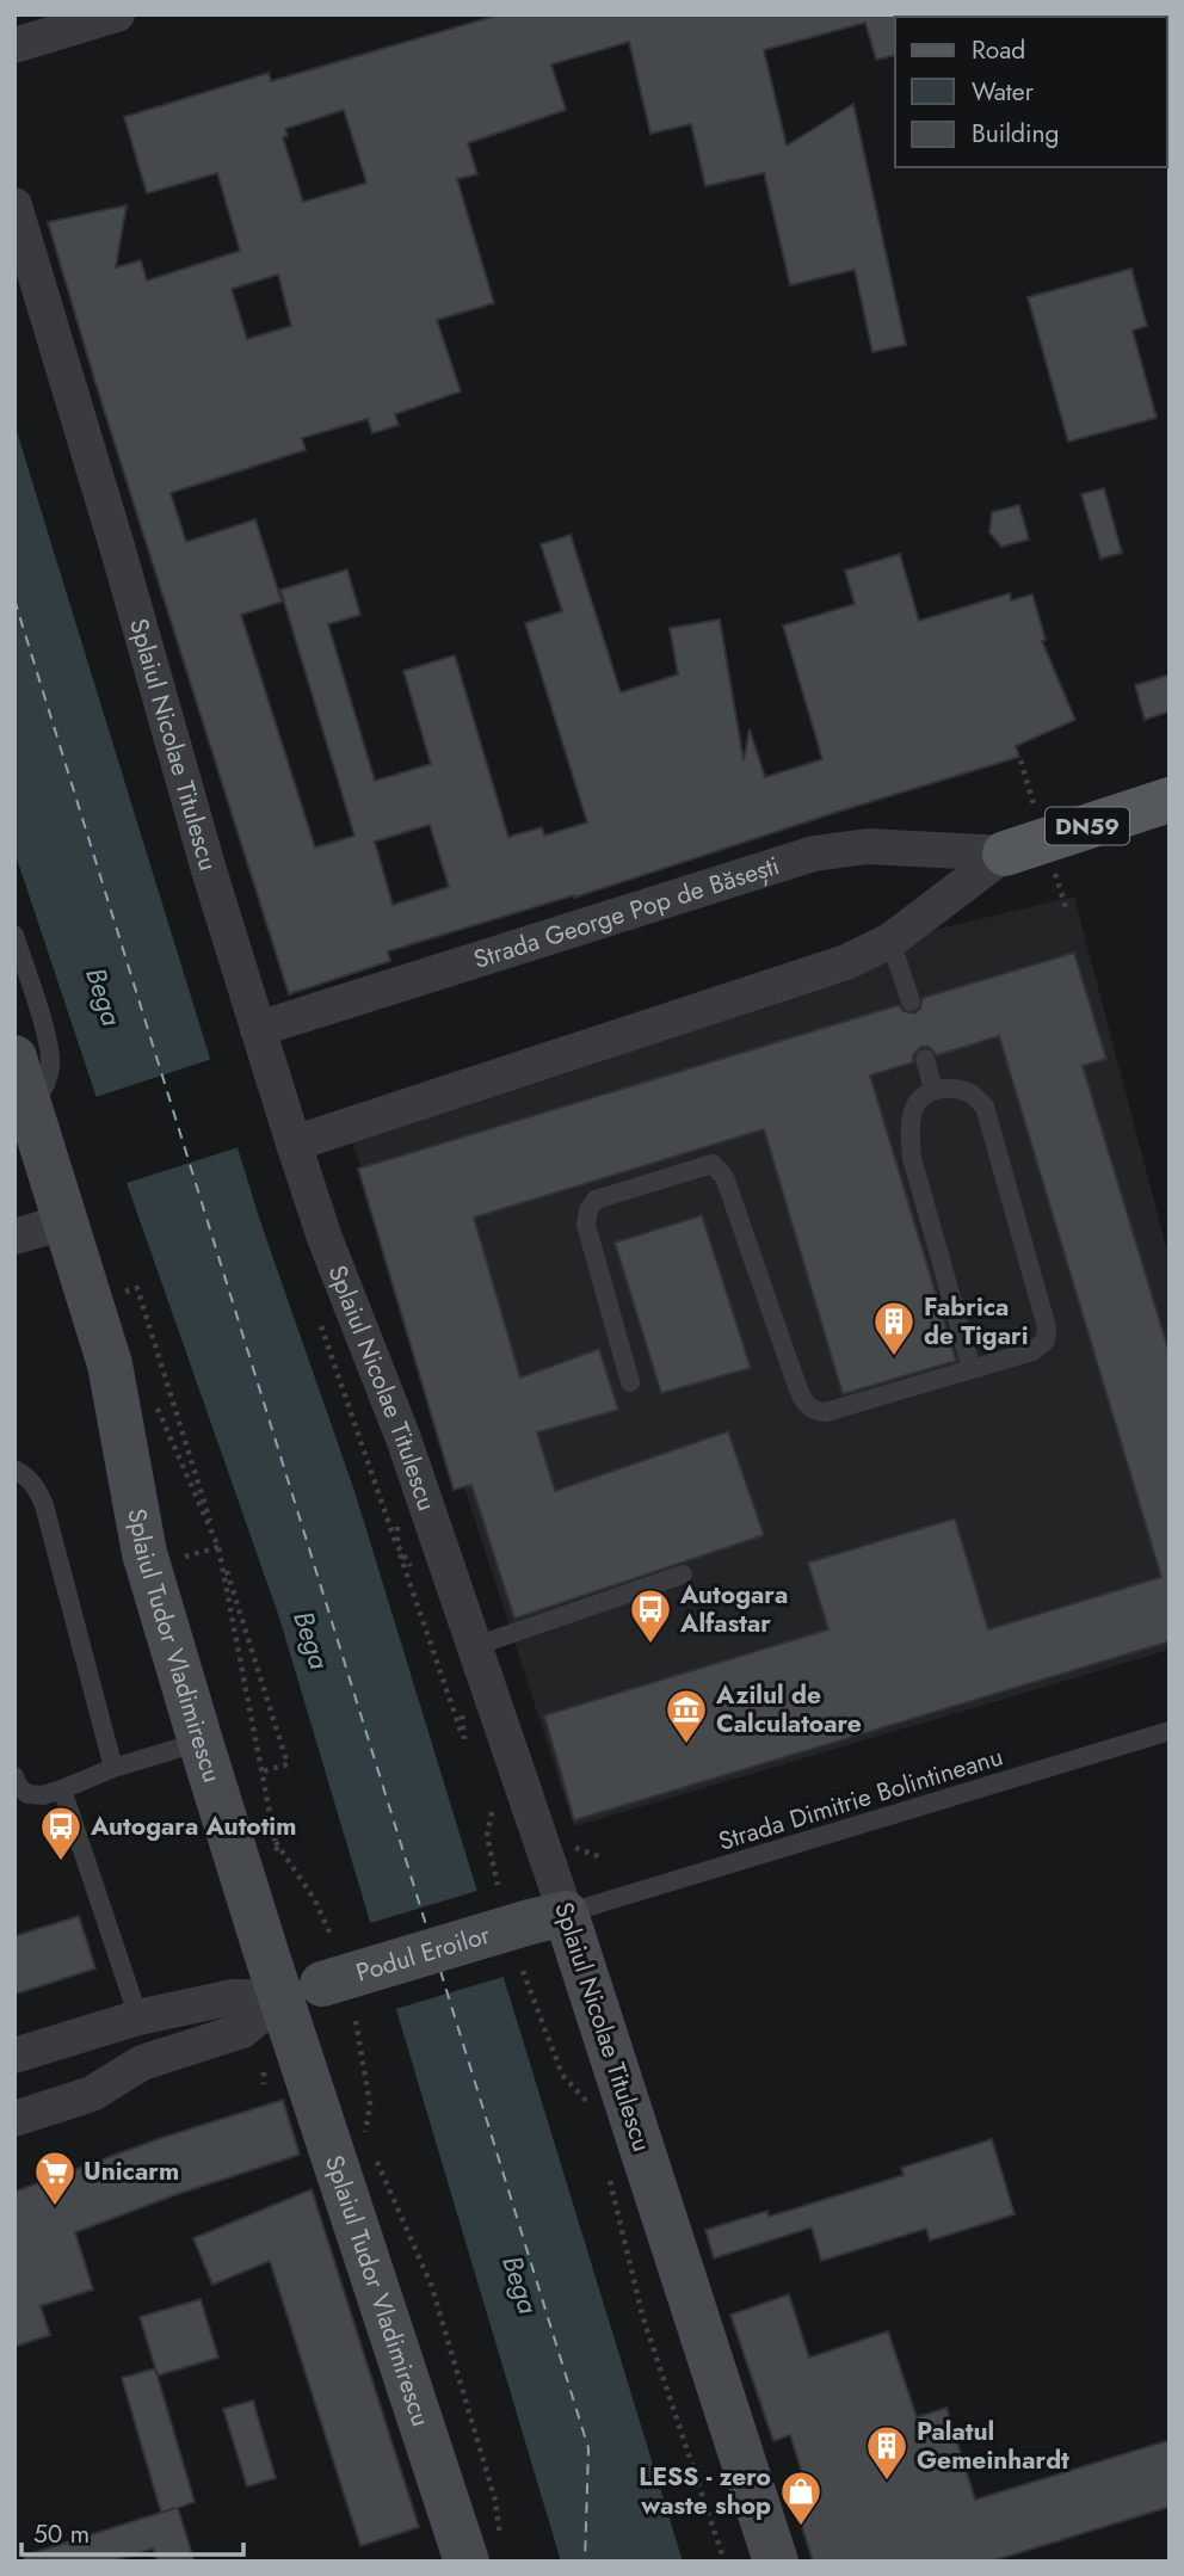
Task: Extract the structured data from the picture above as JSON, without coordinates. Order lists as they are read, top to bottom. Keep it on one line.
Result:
{"streets":{"main road":["DN59","Strada George Pop de Băsești"],"street":["Splaiul Nicolae Titulescu","Splaiul Tudor Vladimirescu","Podul Eroilor"],"lane":["Strada Dimitrie Bolintineanu"]},"crossings":[["Splaiul Nicolae Titulescu","Strada George Pop de Băsești"],["Splaiul Nicolae Titulescu","Strada Dimitrie Bolintineanu"],["Splaiul Nicolae Titulescu","Podul Eroilor"],["Splaiul Tudor Vladimirescu","Podul Eroilor"],["Strada Dimitrie Bolintineanu","Podul Eroilor"]],"water":["Bega"],"places":{"building":["Fabrica de Tigari","Palatul Gemeinhardt"],"bus stop":["Autogara Alfastar","Autogara Autotim"],"museum":["Azilul de Calculatoare"],"supermarket":["Unicarm"],"shop":["LESS - zero waste shop"]},"legend":["Road","Water","Building"],"scale_bar":"50 m"}
